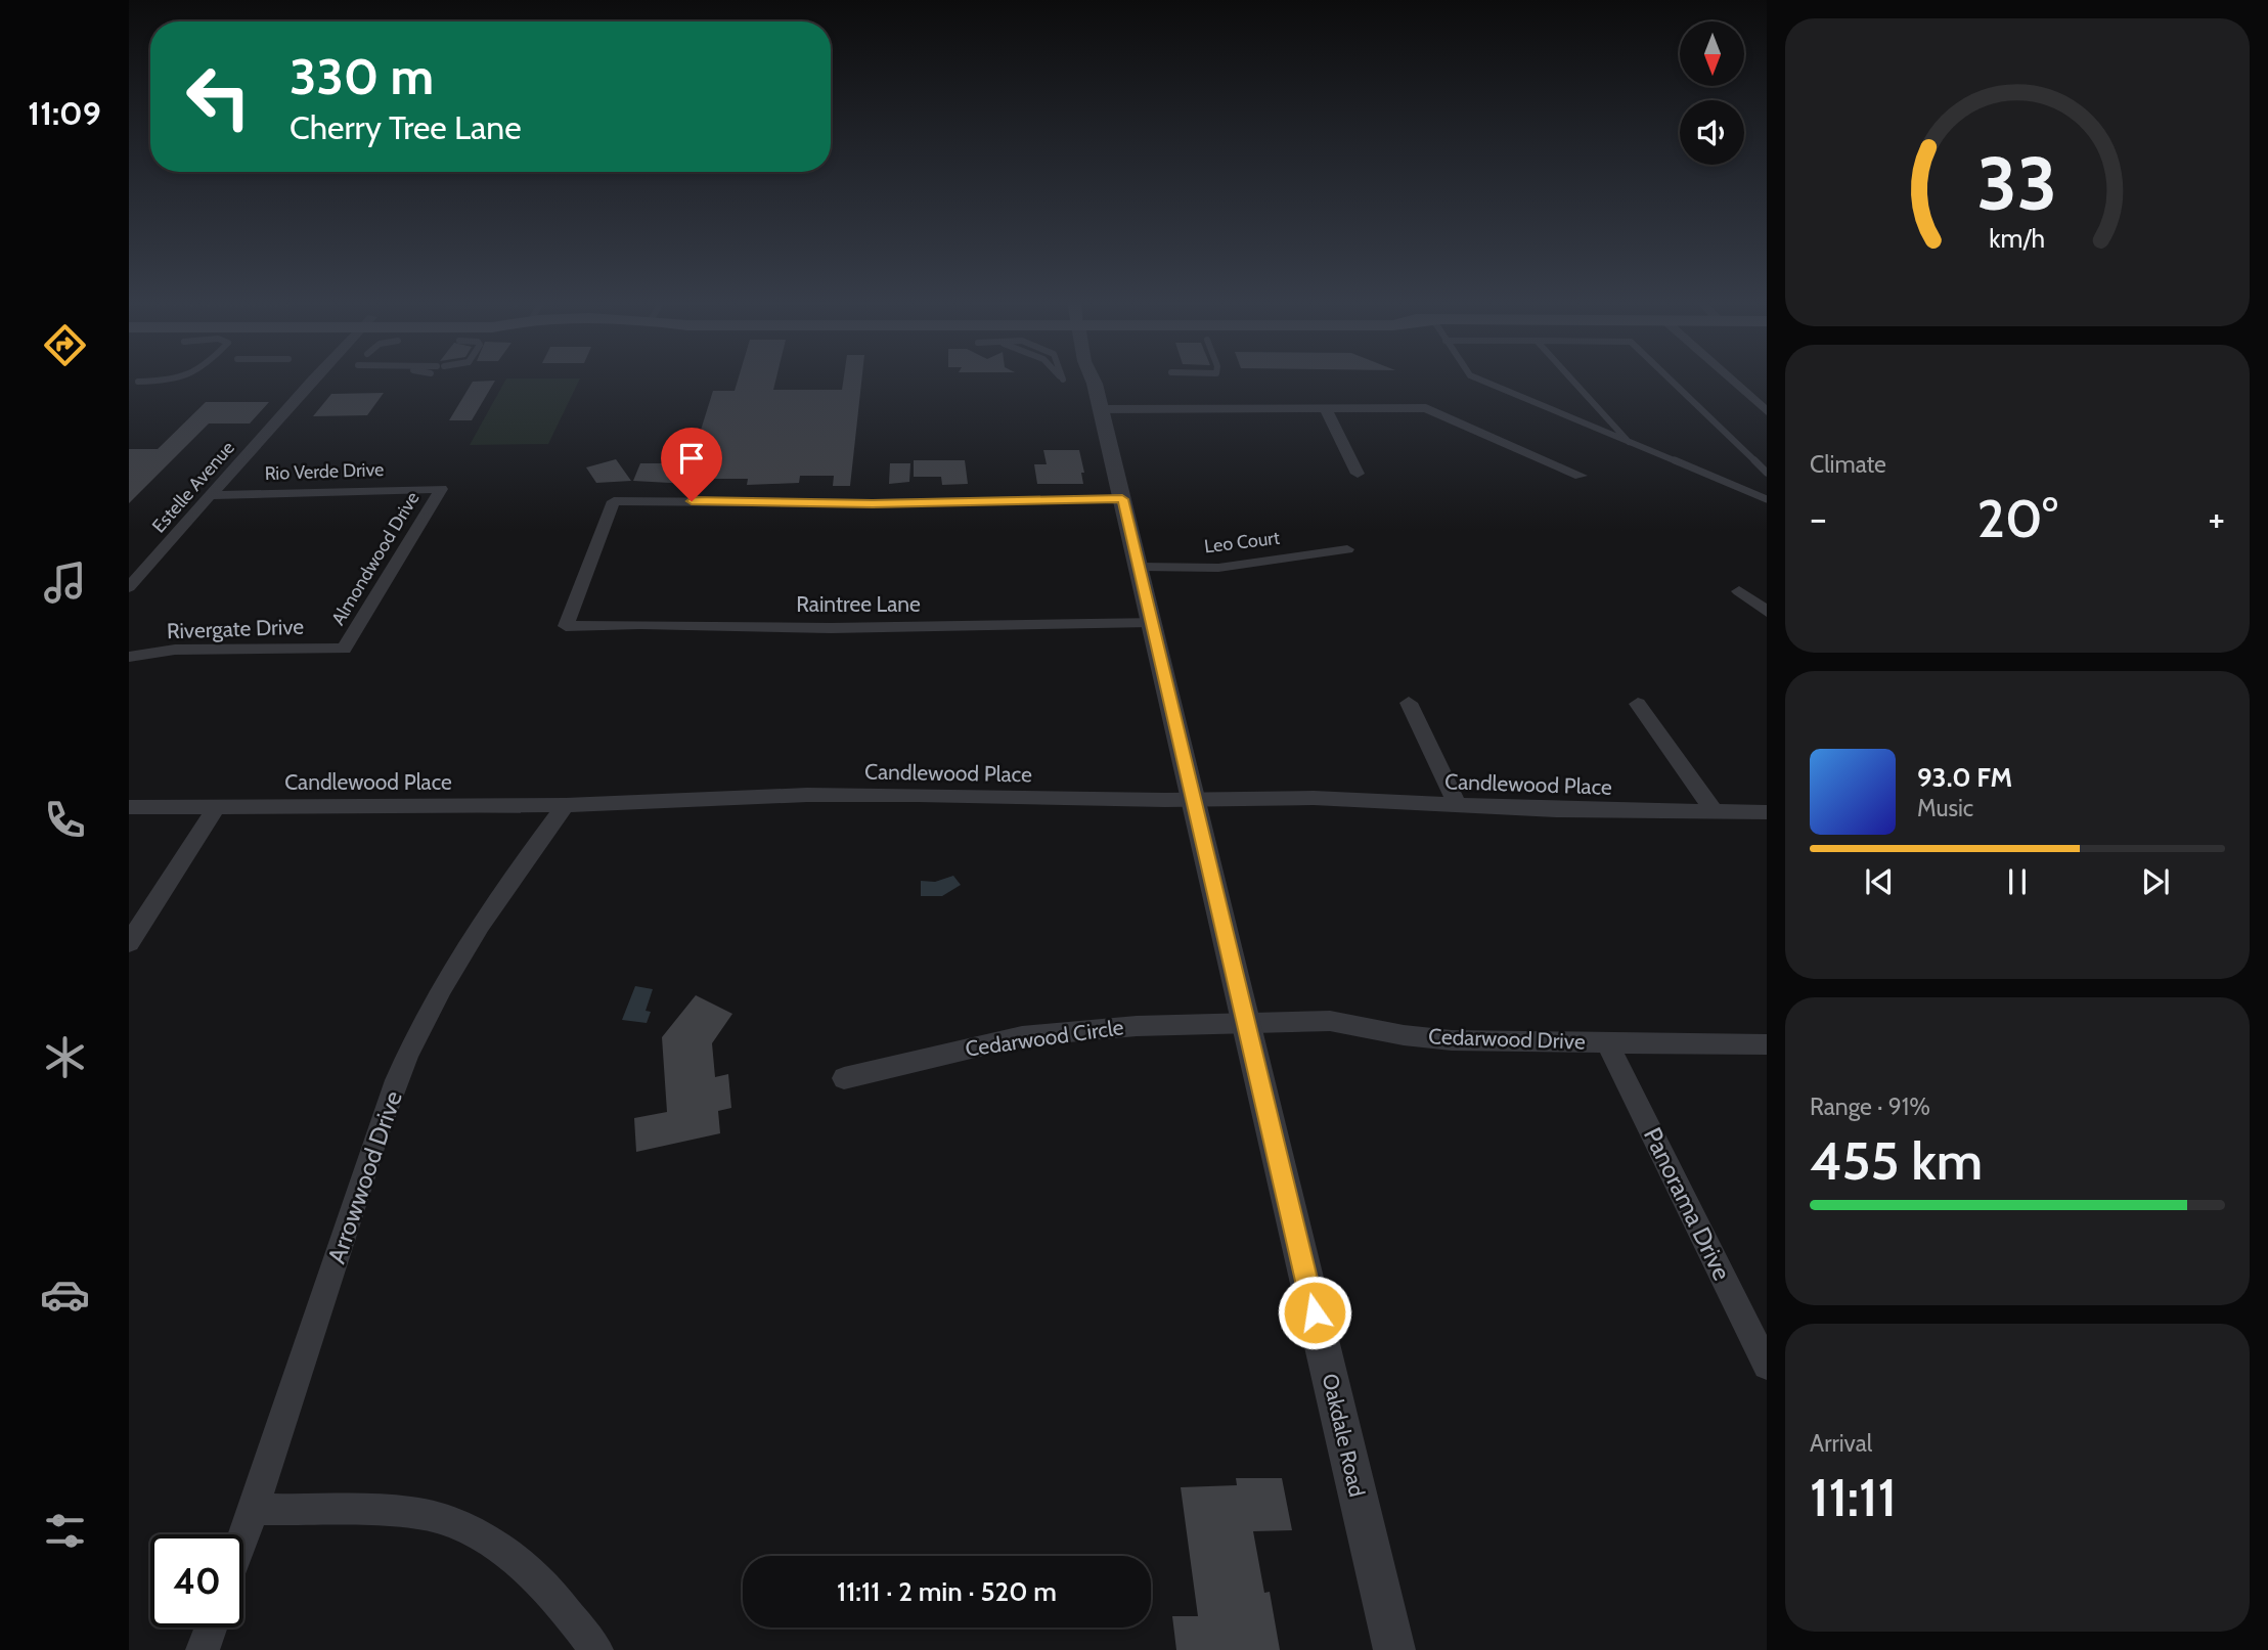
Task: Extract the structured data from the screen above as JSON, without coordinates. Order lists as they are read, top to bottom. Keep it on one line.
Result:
{"streets":{"street":["Rio Verde Drive","Estelle Avenue","Leo Court","Almondwood Drive","Raintree Lane","Rivergate Drive","Candlewood Place","Cedarwood Circle","Cedarwood Drive","Arrowwood Drive","Panorama Drive","Oakdale Road"]},"crossings":[["Rio Verde Drive","Estelle Avenue"],["Rio Verde Drive","Almondwood Drive"],["Leo Court","Oakdale Road"],["Almondwood Drive","Rivergate Drive"],["Raintree Lane","Oakdale Road"],["Candlewood Place","Arrowwood Drive"],["Candlewood Place","Oakdale Road"],["Cedarwood Circle","Cedarwood Drive"],["Cedarwood Circle","Oakdale Road"],["Cedarwood Drive","Panorama Drive"],["Cedarwood Drive","Oakdale Road"]],"north":"bottom","page":{"tabs":"11:09","turn":["330 m","Cherry Tree Lane"],"tile":["Climate",["Range · 91%","455 km"],["Arrival","11:11"]],"heat":["−","20°","+"],"song":["93.0 FM","Music"],"limit":"40","trip":"11:11 · 2 min · 520 m","gauge":["33","km/h"]}}
